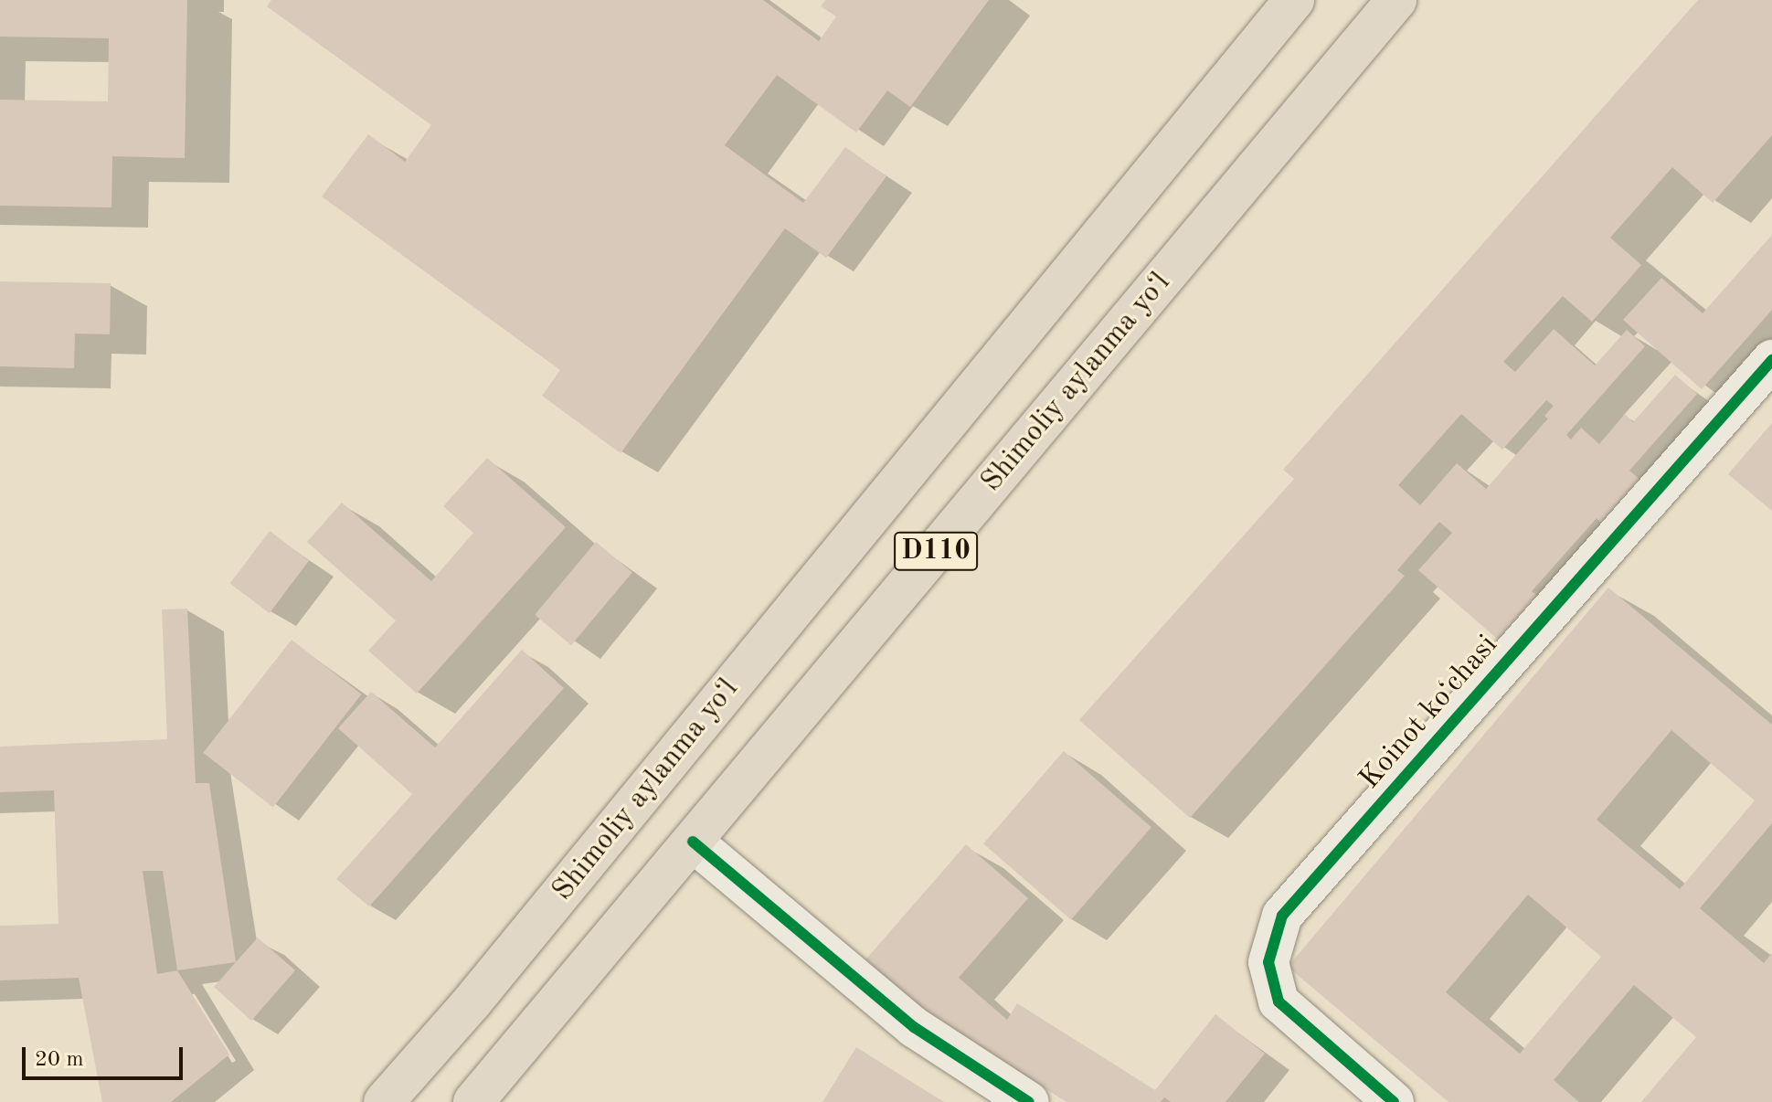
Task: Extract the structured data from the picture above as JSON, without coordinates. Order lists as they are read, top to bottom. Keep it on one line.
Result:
{"streets":{"main road":["Shimoliy aylanma yoʻl","D110"],"street":["Koinot koʻchasi"]},"scale_bar":"20 m"}
